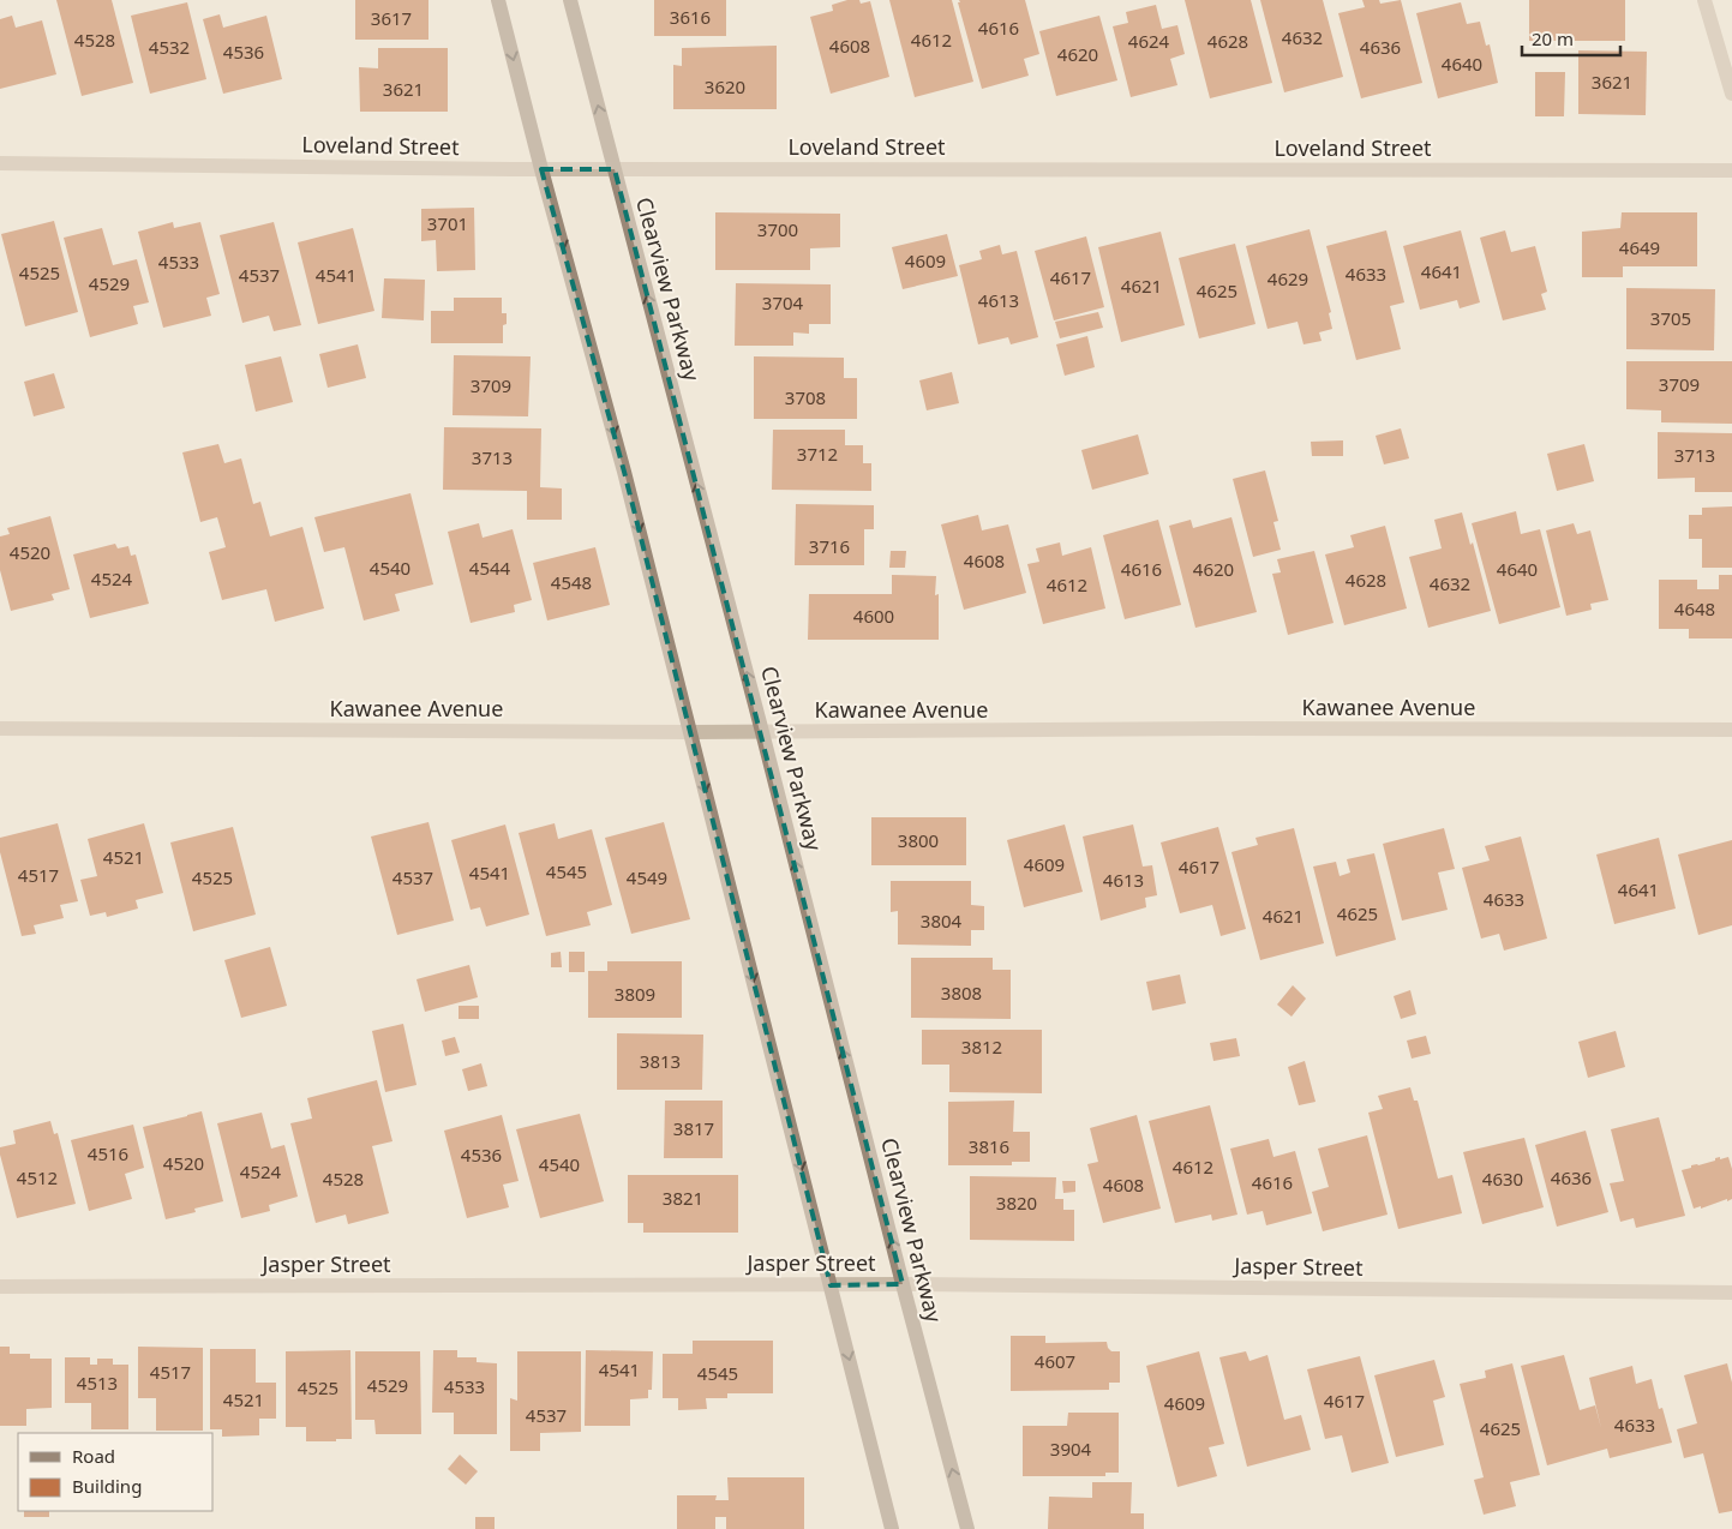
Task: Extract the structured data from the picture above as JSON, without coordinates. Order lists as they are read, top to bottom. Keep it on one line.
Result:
{"streets":{"main road":["Clearview Parkway"],"street":["Loveland Street","Kawanee Avenue","Jasper Street"]},"crossings":[["Loveland Street","Clearview Parkway"],["Clearview Parkway","Kawanee Avenue"],["Clearview Parkway","Jasper Street"]],"house_numbers":["3616","3617","4616","4632","4528","4612","4624","4628","4608","4532","4636","4536","4620","4640","3621","3620","3621","3701","3700","4649","4609","4533","4641","4525","4633","4537","4541","4617","4629","4529","4621","4625","4613","3704","3705","3709","3709","3708","3712","3713","3713","3716","4520","4608","4540","4544","4616","4620","4640","4524","4628","4548","4632","4612","4648","4600","3800","4521","4609","4617","4545","4541","4517","4525","4537","4549","4613","4641","4633","4625","4621","3804","3808","3809","3812","3813","3817","3816","4516","4536","4520","4540","4612","4524","4512","4636","4528","4630","4616","4608","3821","3820","4607","4541","4517","4545","4513","4529","4533","4525","4521","4617","4609","4537","4633","4625","3904"],"legend":["Road","Building"],"scale_bar":"20 m"}
